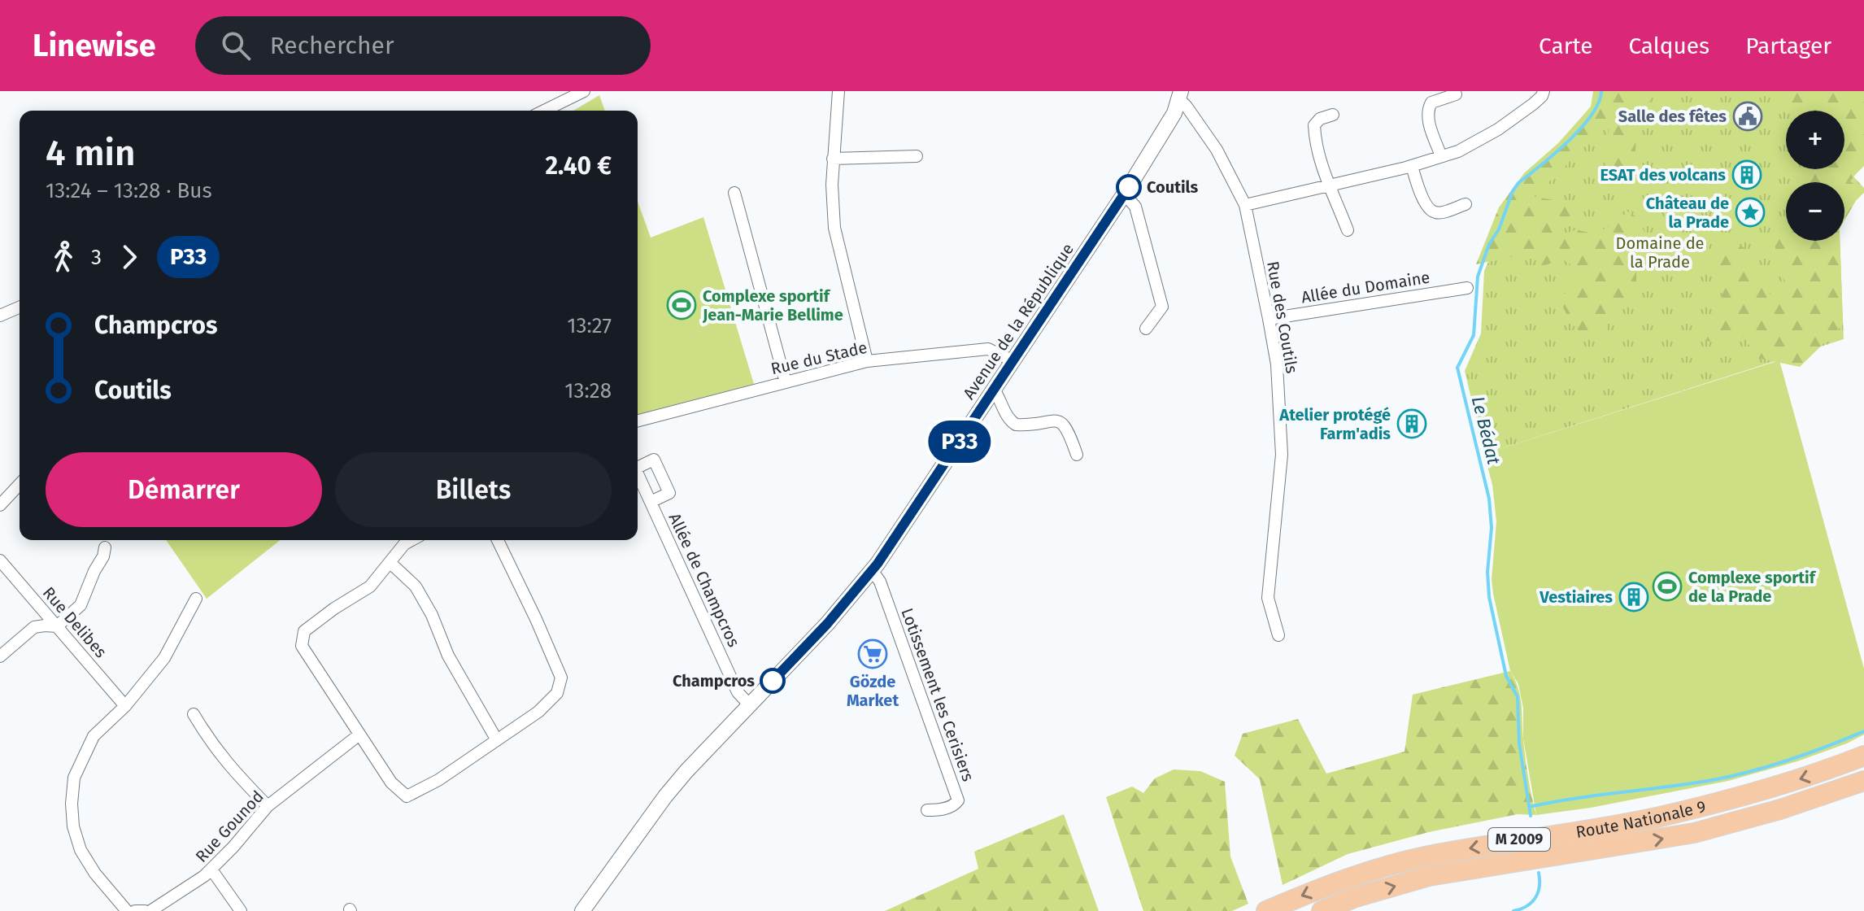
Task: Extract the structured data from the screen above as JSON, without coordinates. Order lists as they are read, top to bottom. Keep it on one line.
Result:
{"streets":{"highway":["Route Nationale 9","M 2009"],"street":["Allée du Domaine","Rue des Coutils","Avenue de la République","Rue du Stade","Allée de Champcros","Rue Delibes","Lotissement les Cerisiers","Rue Gounod"]},"crossings":[["Allée du Domaine","Rue des Coutils"],["Rue des Coutils","Avenue de la République"],["Avenue de la République","Rue du Stade"],["Avenue de la République","Allée de Champcros"],["Avenue de la République","Lotissement les Cerisiers"]],"water":["Le Bédat"],"parks":["Domaine de la Prade"],"places":{"public building":["Salle des fêtes"],"building":["ESAT des volcans","Atelier protégé Farm'adis","Vestiaires"],"other":["Coutils","Champcros"],"place":["Château de la Prade"],"sports":["Complexe sportif Jean-Marie Bellime","Complexe sportif de la Prade"],"supermarket":["Gözde Market"]},"lines":["bus line P33"],"page":{"header":"Linewise","search":"Rechercher","nav":["Carte","Calques","Partager"],"on_map":"P33","map_buttons":["+","−"],"heading":["4 min","13:24 – 13:28 · Bus","2.40 €"],"legs":["3","P33"],"list":[{"name":"Champcros","value":"13:27"},{"name":"Coutils","value":"13:28"}],"buttons":["Démarrer","Billets"]}}
